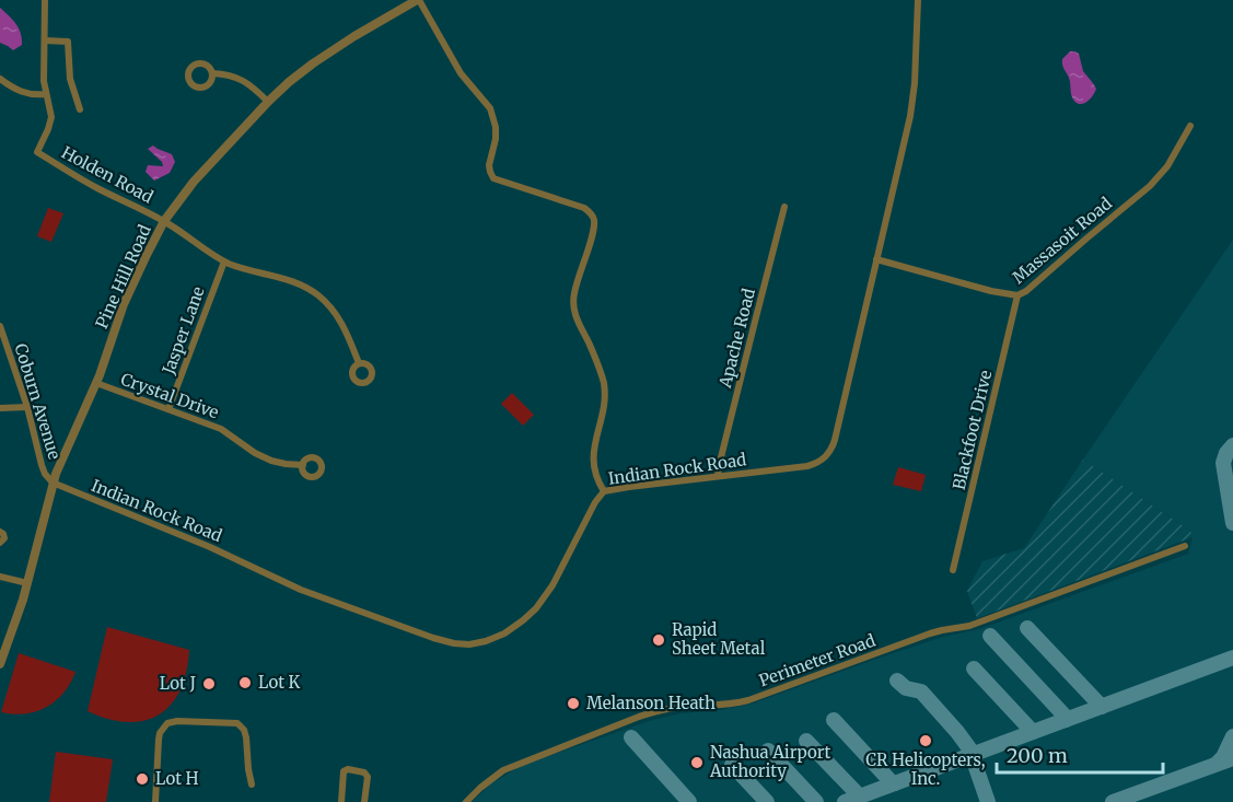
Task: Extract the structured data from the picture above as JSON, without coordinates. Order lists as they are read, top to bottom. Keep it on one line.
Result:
{"streets":{"street":["Holden Road","Massasoit Road","Pine Hill Road","Jasper Lane","Apache Road","Crystal Drive","Coburn Avenue","Blackfoot Drive","Indian Rock Road","Perimeter Road"]},"crossings":[["Holden Road","Pine Hill Road"],["Holden Road","Jasper Lane"],["Massasoit Road","Blackfoot Drive"],["Massasoit Road","Indian Rock Road"],["Pine Hill Road","Crystal Drive"],["Pine Hill Road","Coburn Avenue"],["Pine Hill Road","Indian Rock Road"],["Jasper Lane","Crystal Drive"],["Apache Road","Indian Rock Road"],["Coburn Avenue","Indian Rock Road"]],"places":["Rapid Sheet Metal","Lot K","Lot J","Melanson Heath","CR Helicopters, Inc.","Nashua Airport Authority","Lot H"],"scale_bar":"200 m"}
